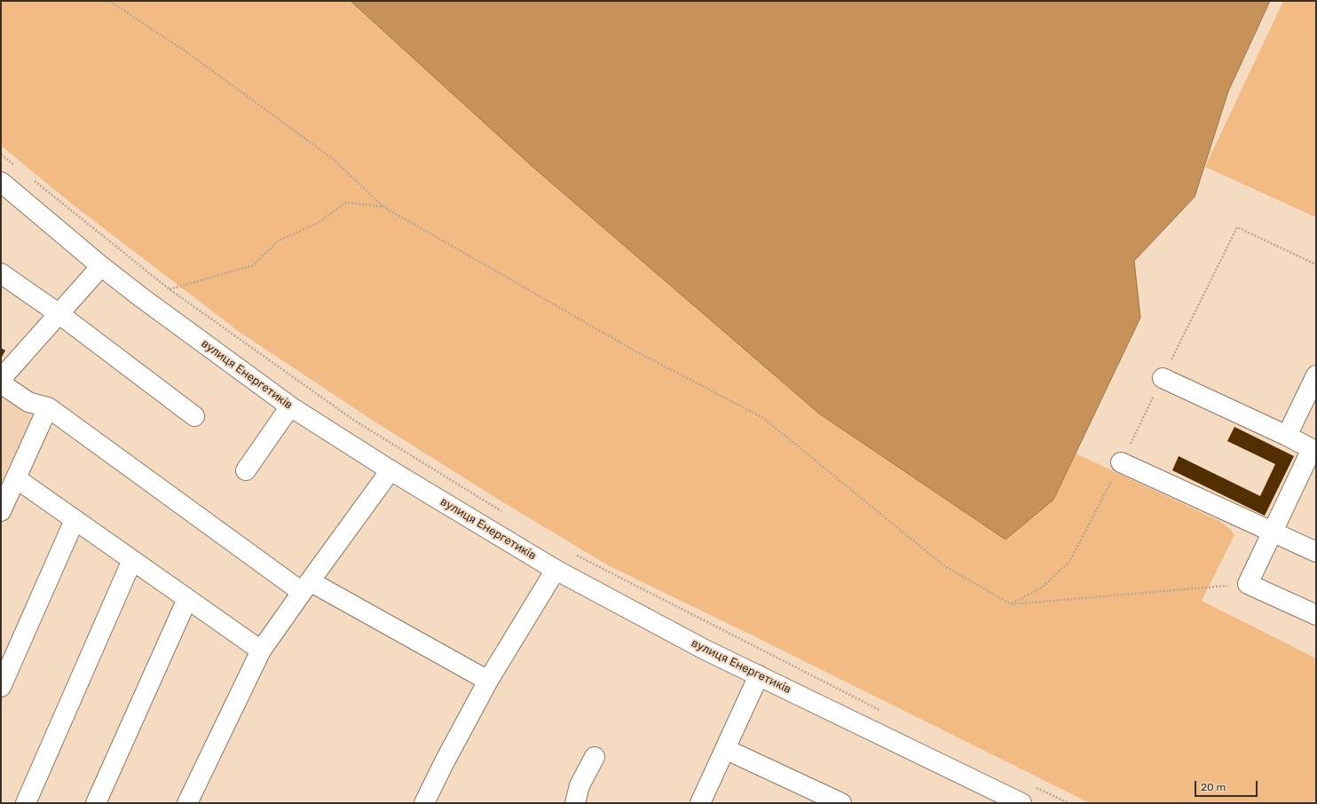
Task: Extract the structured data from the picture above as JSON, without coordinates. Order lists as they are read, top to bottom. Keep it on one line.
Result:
{"streets":{"main road":["вулиця Енергетиків"]},"scale_bar":"20 m"}
